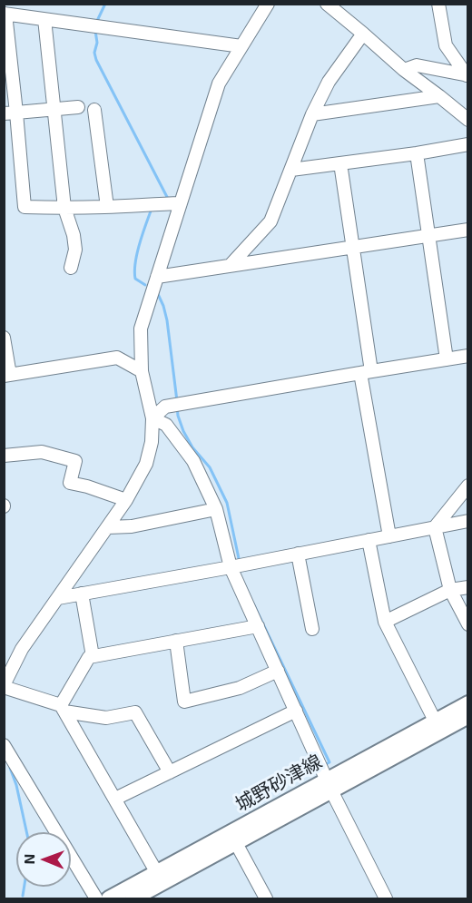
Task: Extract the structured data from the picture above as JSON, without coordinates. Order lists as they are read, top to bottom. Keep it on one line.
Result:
{"streets":{"main road":["城野砂津線"]},"north":"left"}
